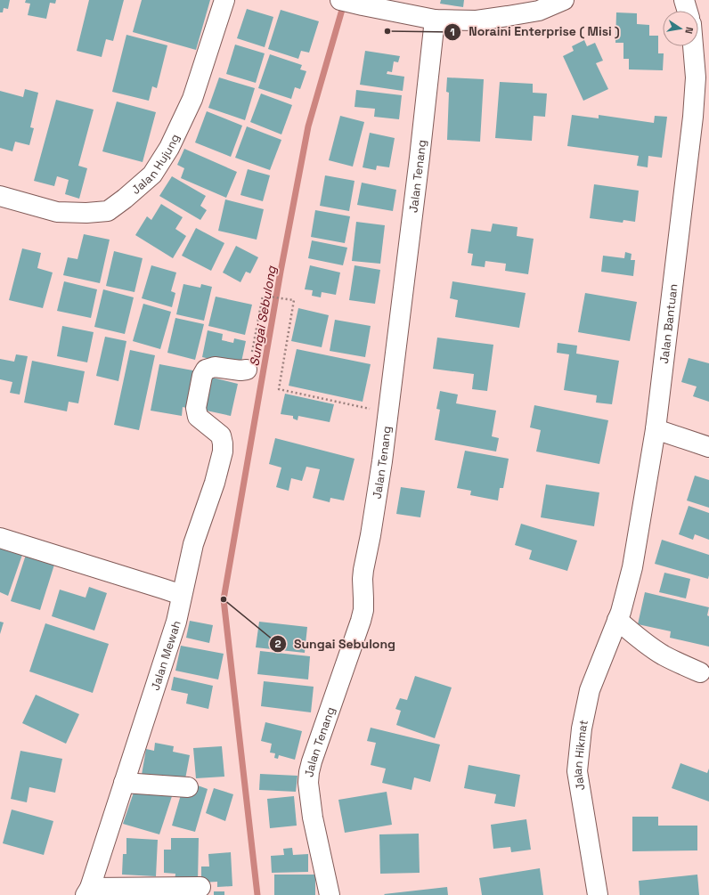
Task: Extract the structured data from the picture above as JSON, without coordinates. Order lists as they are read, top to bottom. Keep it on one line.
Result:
{"streets":{"street":["Jalan Hujung","Jalan Tenang","Jalan Bantuan","Jalan Mewah","Jalan Hikmat"]},"crossings":[["Jalan Bantuan","Jalan Hikmat"]],"water":["Sungai Sebulong"],"places":["Noraini Enterprise ( Misi )","Sungai Sebulong"],"north":"right"}
